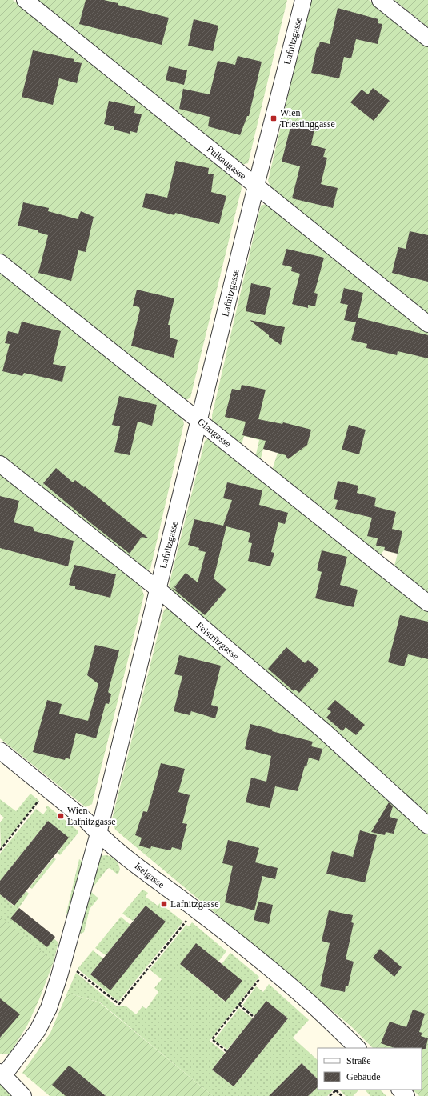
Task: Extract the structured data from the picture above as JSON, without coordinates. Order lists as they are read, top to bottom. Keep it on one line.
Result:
{"streets":{"street":["Lafnitzgasse","Pulkaugasse","Glangasse","Feistritzgasse","Iselgasse"]},"crossings":[["Lafnitzgasse","Pulkaugasse"],["Lafnitzgasse","Glangasse"],["Lafnitzgasse","Feistritzgasse"],["Lafnitzgasse","Iselgasse"]],"places":{"transit":["Wien Triestinggasse","Wien Lafnitzgasse","Lafnitzgasse"]},"legend":["Straße","Gebäude"]}
